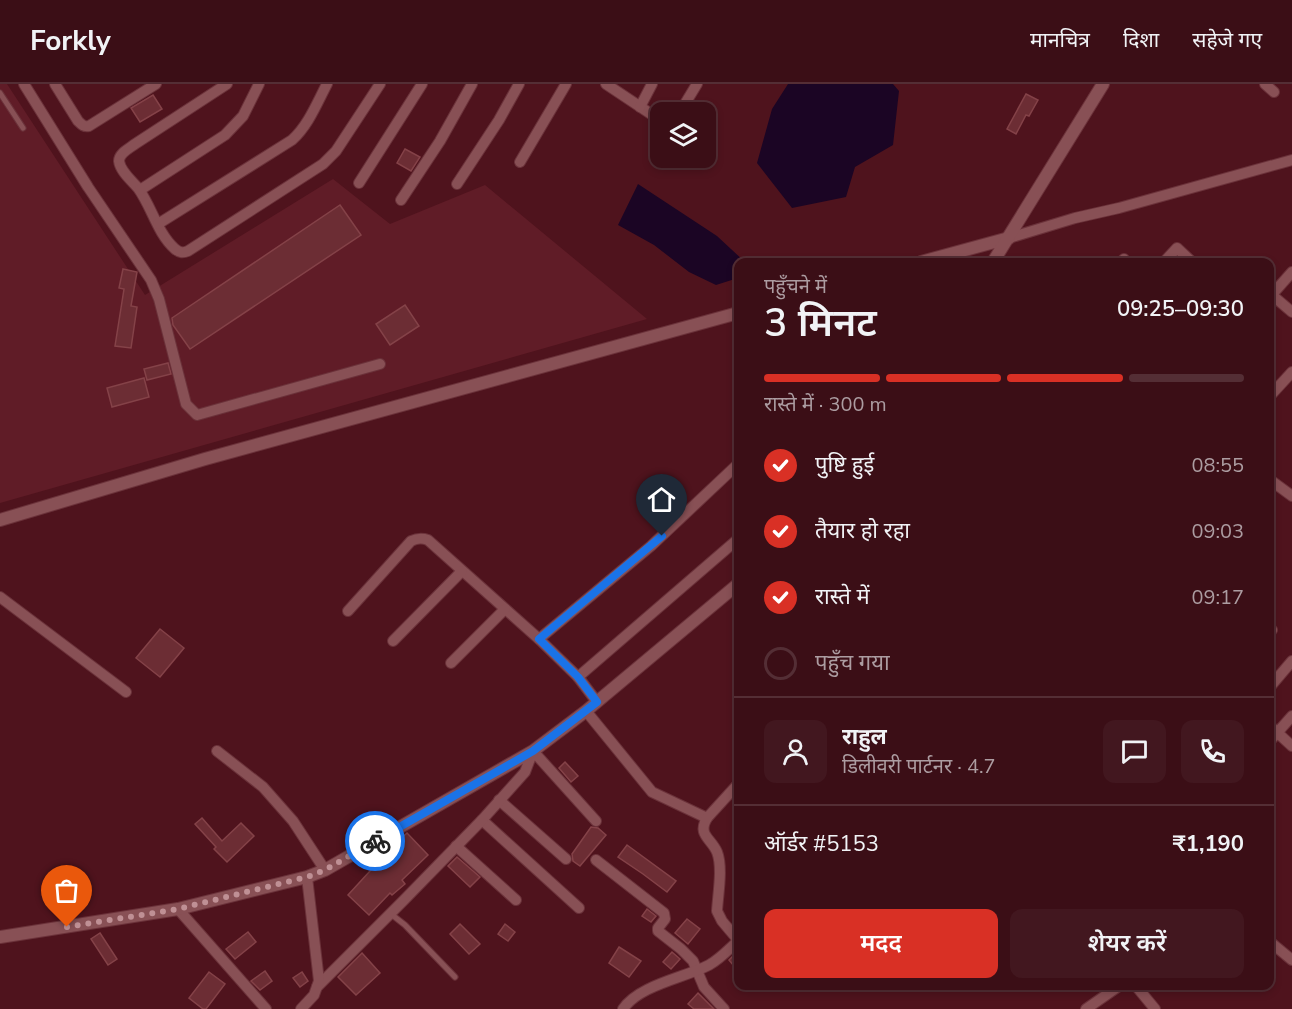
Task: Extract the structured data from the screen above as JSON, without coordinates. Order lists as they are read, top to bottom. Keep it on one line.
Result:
{"page":{"header":"Forkly","nav":["मानचित्र","दिशा","सहेजे गए"],"heading":["3 मिनट","पहुँचने में","09:25–09:30"],"panel":["राहुल","डिलीवरी पार्टनर · 4.7","ऑर्डर #5153","₹1,190"],"bar":"रास्ते में · 300 m","list":[["पुष्टि हुई","08:55"],["तैयार हो रहा","09:03"],["रास्ते में","09:17"],"पहुँच गया"],"buttons":["मदद","शेयर करें"]}}
